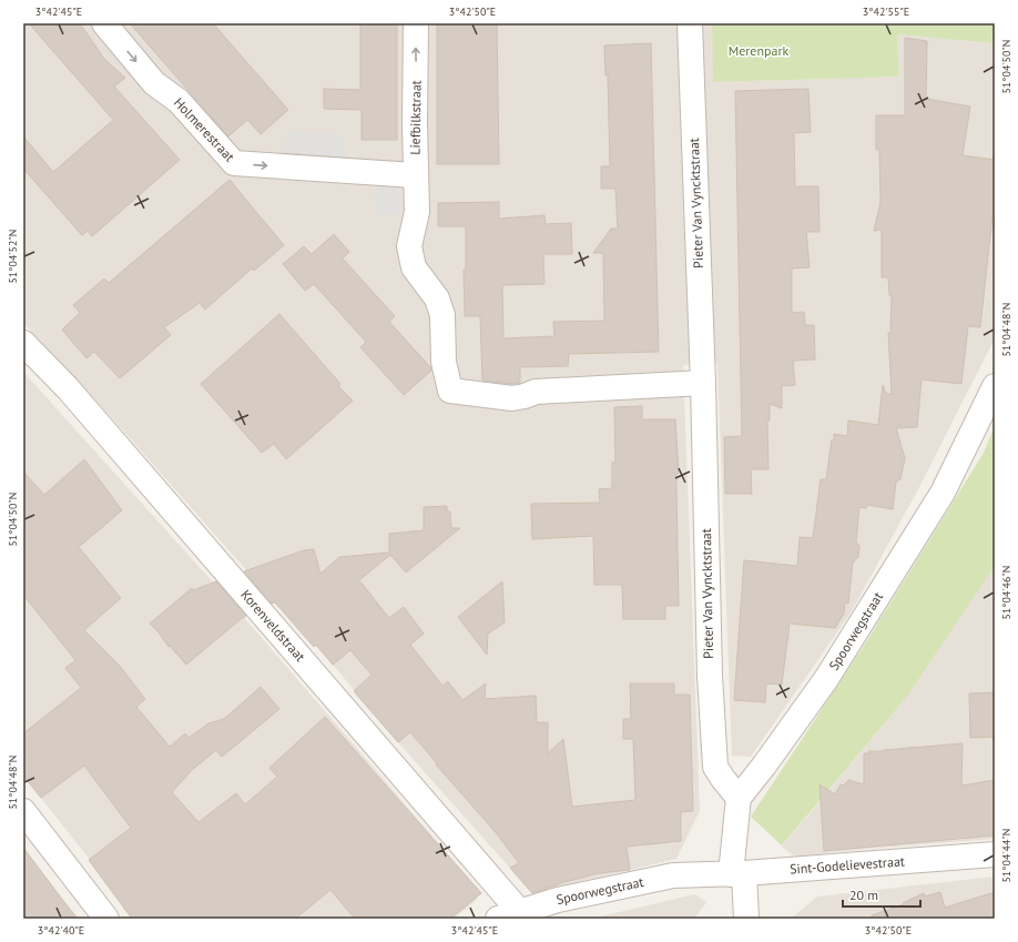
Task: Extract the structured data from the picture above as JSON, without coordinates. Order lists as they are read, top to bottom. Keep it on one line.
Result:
{"streets":{"street":["Liefbilkstraat","Holmerestraat","Pieter Van Vyncktstraat","Korenveldstraat","Spoorwegstraat","Sint-Godelievestraat"]},"crossings":[["Liefbilkstraat","Holmerestraat"],["Liefbilkstraat","Pieter Van Vyncktstraat"],["Pieter Van Vyncktstraat","Spoorwegstraat"],["Korenveldstraat","Spoorwegstraat"],["Spoorwegstraat","Sint-Godelievestraat"]],"one_way":["Holmerestraat"],"parks":["Merenpark"],"scale_bar":"20 m","coordinates":["3°42'45\"E","3°42'50\"E","3°42'55\"E","51°04'50\"N","51°04'52\"N","51°04'48\"N","51°04'46\"N","51°04'44\"N","3°42'40\"E"]}
